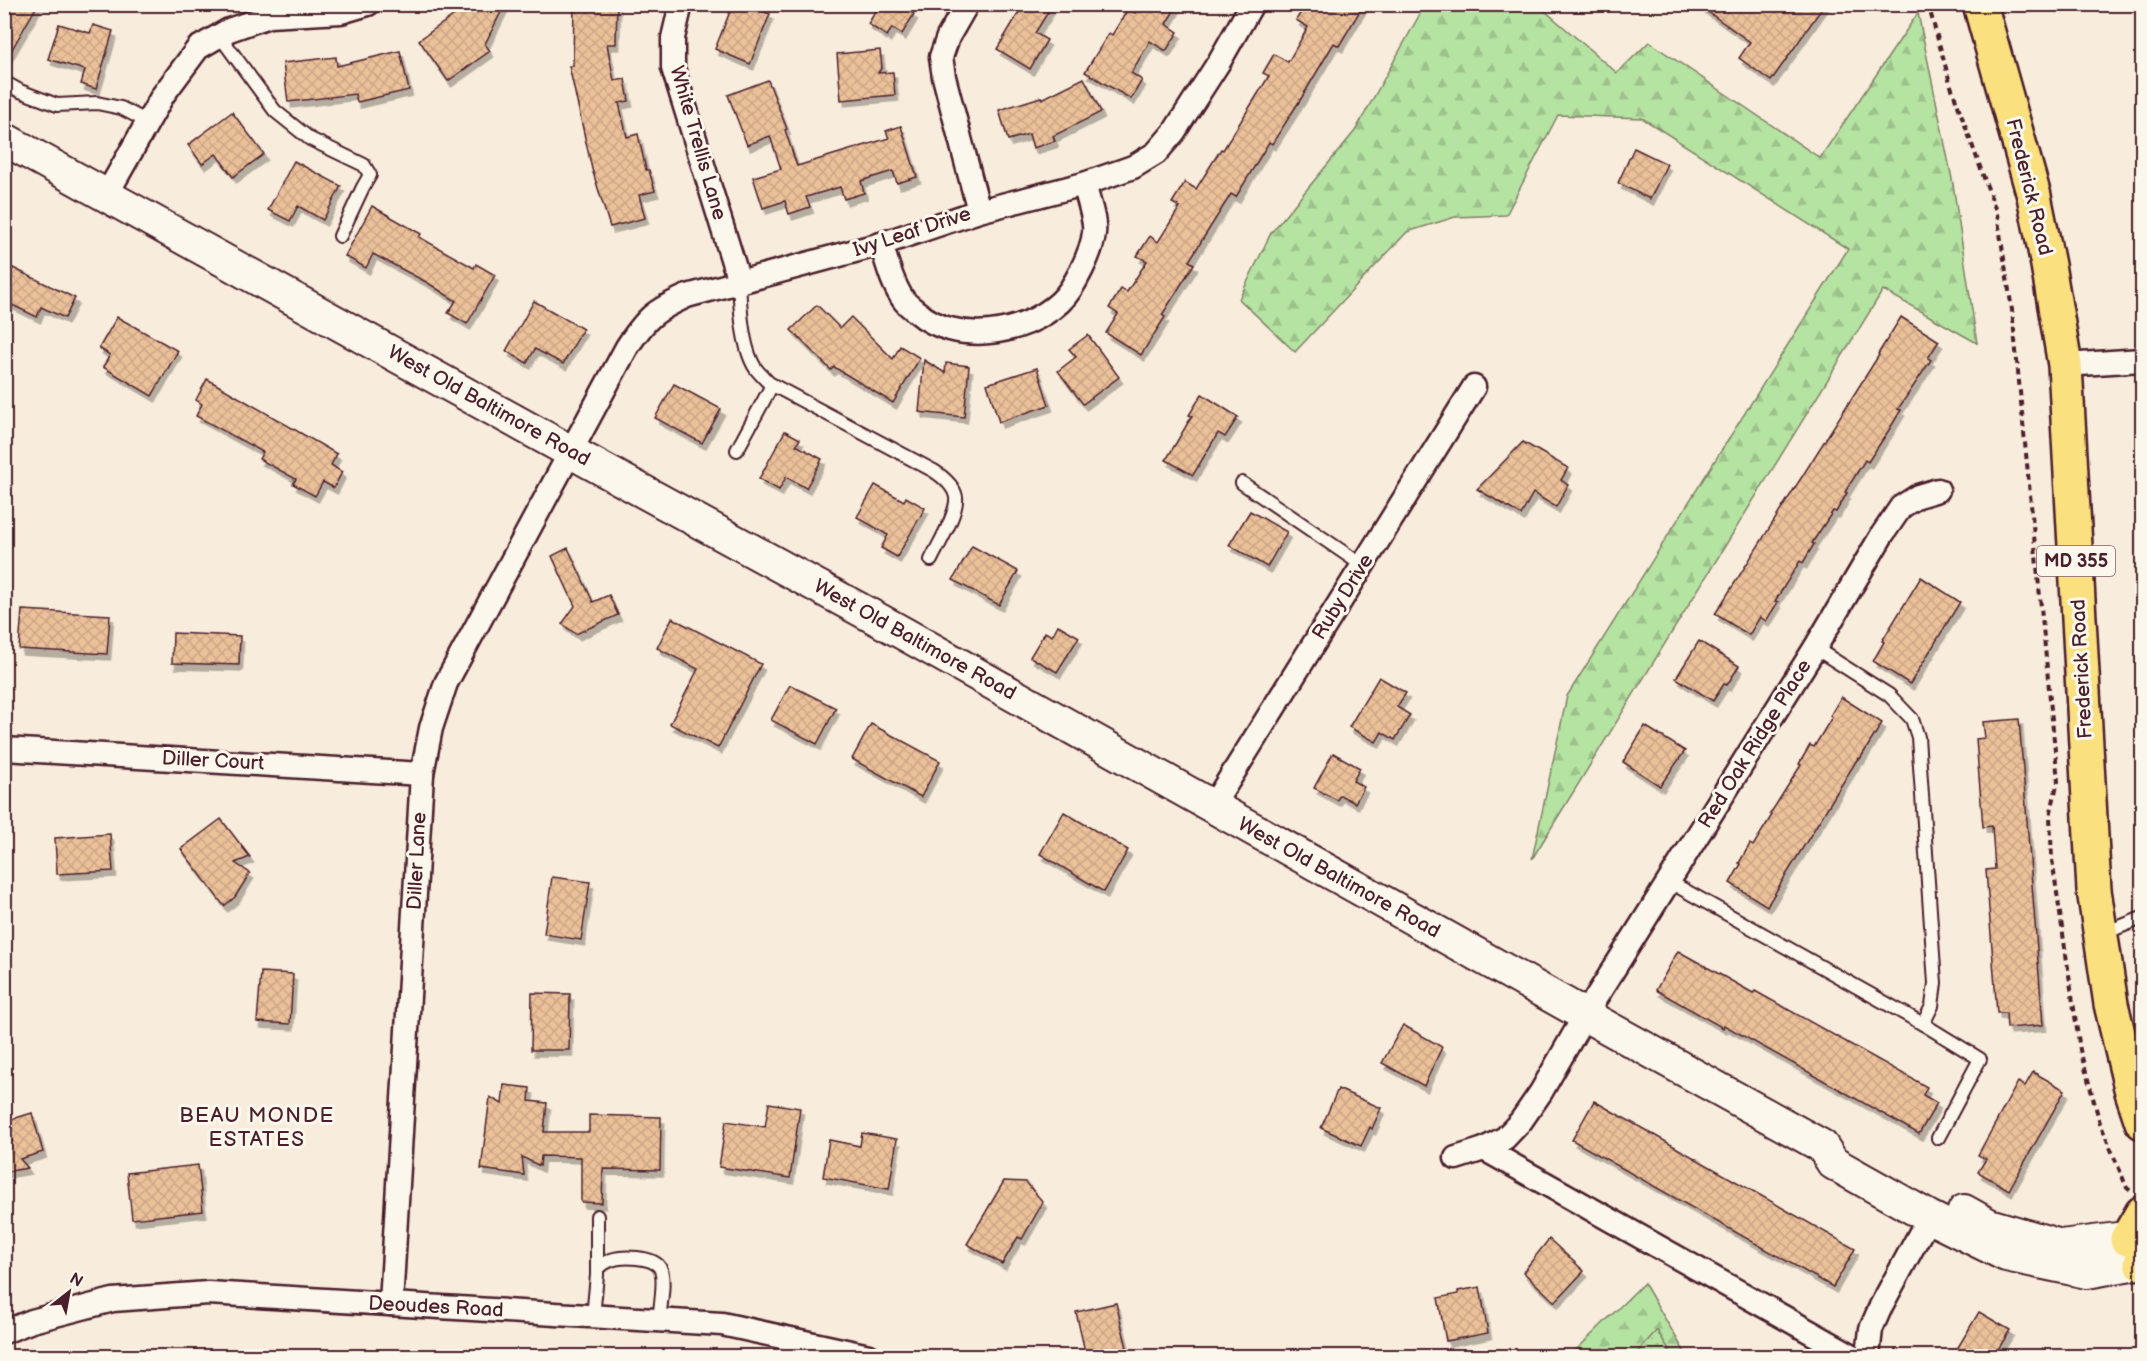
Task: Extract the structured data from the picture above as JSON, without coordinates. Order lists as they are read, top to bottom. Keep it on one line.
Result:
{"streets":{"main road":["Frederick Road","MD 355"],"street":["White Trellis Lane","Ivy Leaf Drive","West Old Baltimore Road","Ruby Drive","Red Oak Ridge Place","Diller Court","Diller Lane","Deoudes Road"]},"crossings":[["White Trellis Lane","Ivy Leaf Drive"],["Ivy Leaf Drive","West Old Baltimore Road"],["Ivy Leaf Drive","Diller Lane"],["West Old Baltimore Road","Ruby Drive"],["West Old Baltimore Road","Red Oak Ridge Place"],["West Old Baltimore Road","Diller Lane"],["Diller Court","Diller Lane"],["Diller Lane","Deoudes Road"]],"districts":["BEAU MONDE ESTATES"],"north":"top right"}
